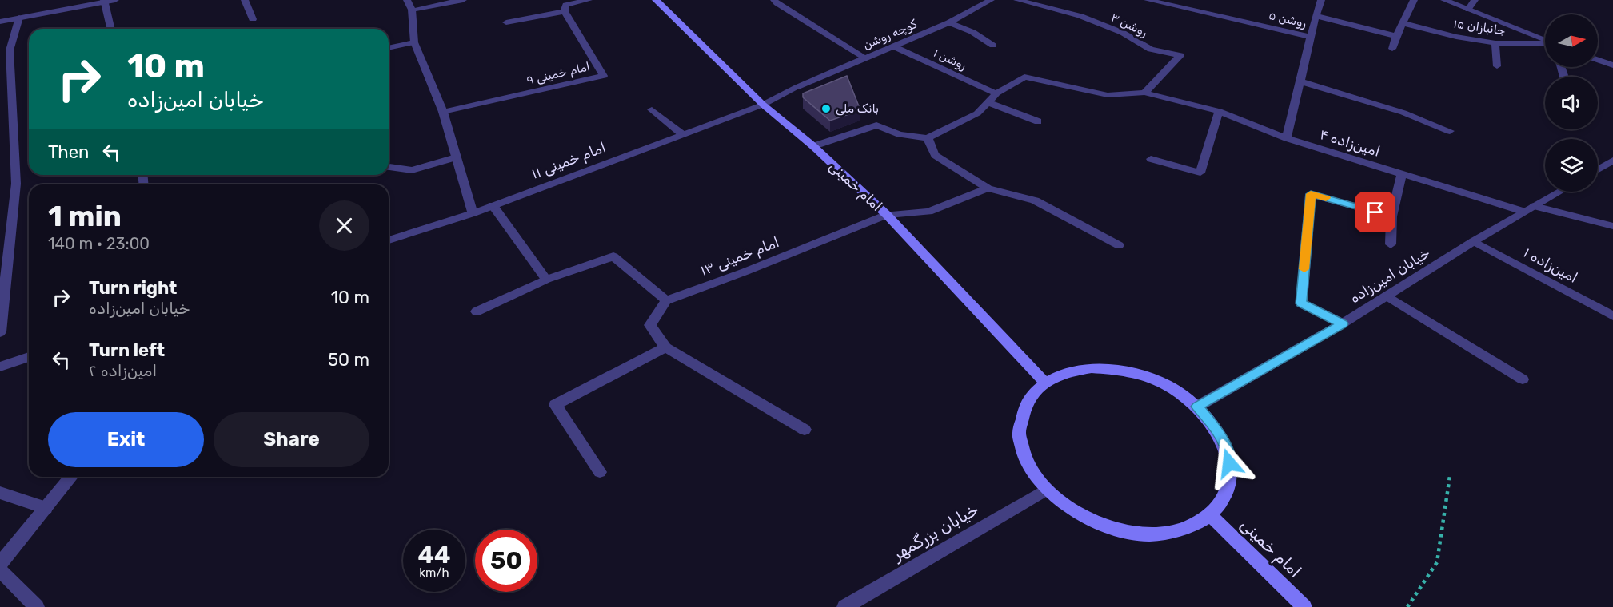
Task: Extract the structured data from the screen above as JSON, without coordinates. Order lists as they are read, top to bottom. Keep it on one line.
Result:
{"streets":{"main road":["امام خمینی"],"street":["روشن ۵","روشن ۳","جانبازان ۱۵","کوچه روشن","روشن ۱","امام خمینی ۹","امین‌زاده ۴","امام خمینی ۱۱","امام خمینی ۱۳","امین‌زاده ۱","خیابان امین‌زاده","خیابان بزرگمهر"]},"crossings":[["روشن ۳","امین‌زاده ۴"],["کوچه روشن","روشن ۱"],["کوچه روشن","امام خمینی ۱۱"],["کوچه روشن","امام خمینی"],["روشن ۱","امین‌زاده ۴"],["امین‌زاده ۴","خیابان امین‌زاده"],["امام خمینی ۱۱","امام خمینی"],["امام خمینی","امام خمینی ۱۳"],["امین‌زاده ۱","خیابان امین‌زاده"]],"places":["بانک ملی"],"north":"right","page":{"turn":["10 m","خیابان امین‌زاده"],"then":"Then","heading":["1 min","140 m · 23:00"],"list":[{"name":"Turn right","note":"خیابان امین‌زاده","value":"10 m"},{"name":"Turn left","note":"امین‌زاده ۲","value":"50 m"}],"buttons":["Exit","Share"],"speed":"44 km/h","limit":"50"}}
